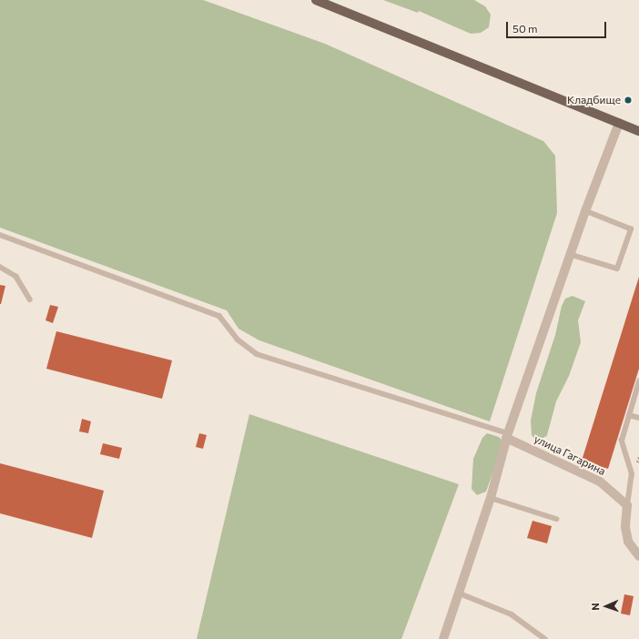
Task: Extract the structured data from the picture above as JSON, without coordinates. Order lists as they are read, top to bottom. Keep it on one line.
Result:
{"streets":{"street":["улица Гагарина"]},"places":["Кладбище"],"scale_bar":"50 m","north":"left"}
